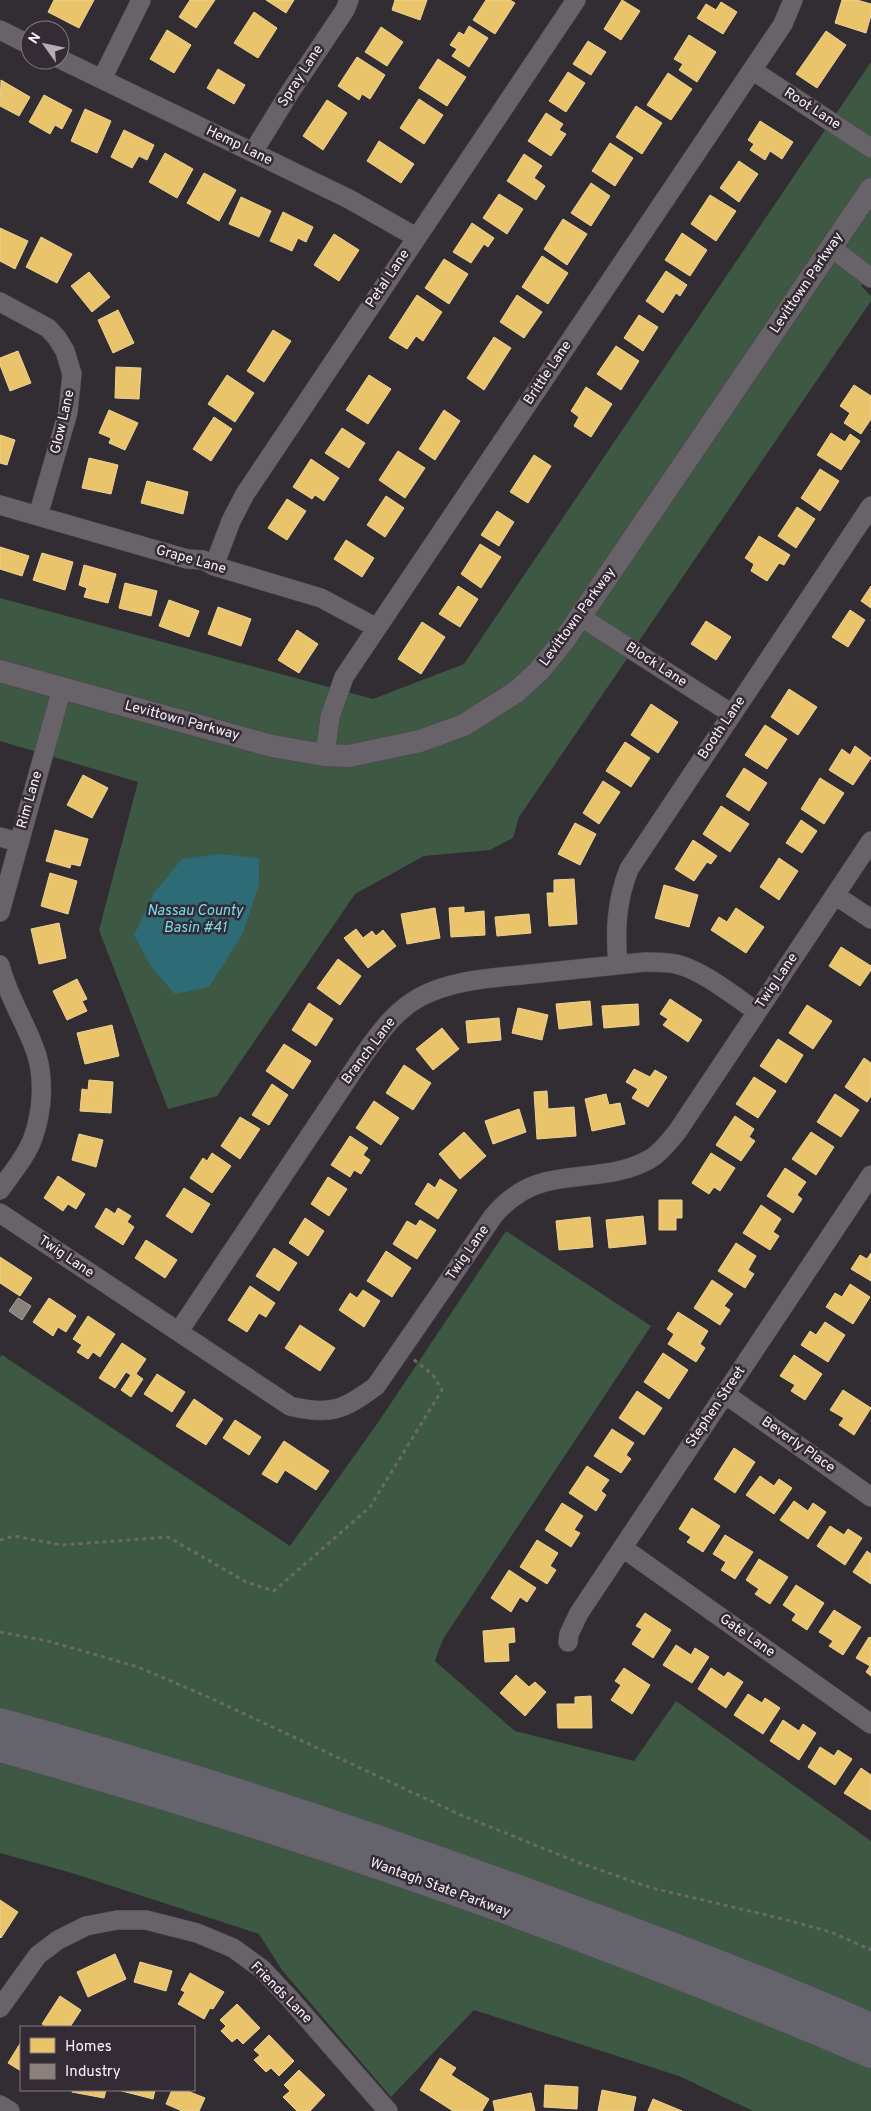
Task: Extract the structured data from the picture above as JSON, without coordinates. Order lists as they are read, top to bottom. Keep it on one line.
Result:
{"streets":{"highway":["Wantagh State Parkway"],"street":["Spray Lane","Root Lane","Hemp Lane","Petal Lane","Levittown Parkway","Brittle Lane","Glow Lane","Grape Lane","Block Lane","Booth Lane","Rim Lane","Twig Lane","Branch Lane","Stephen Street","Beverly Place","Gate Lane","Friends Lane"]},"crossings":[["Spray Lane","Hemp Lane"],["Root Lane","Brittle Lane"],["Hemp Lane","Petal Lane"],["Petal Lane","Grape Lane"],["Levittown Parkway","Brittle Lane"],["Levittown Parkway","Block Lane"],["Levittown Parkway","Rim Lane"],["Brittle Lane","Grape Lane"],["Glow Lane","Grape Lane"],["Block Lane","Booth Lane"],["Booth Lane","Branch Lane"],["Twig Lane","Branch Lane"],["Stephen Street","Beverly Place"],["Stephen Street","Gate Lane"]],"water":["Nassau County Basin #41"],"legend":["Homes","Industry"],"north":"top left"}
